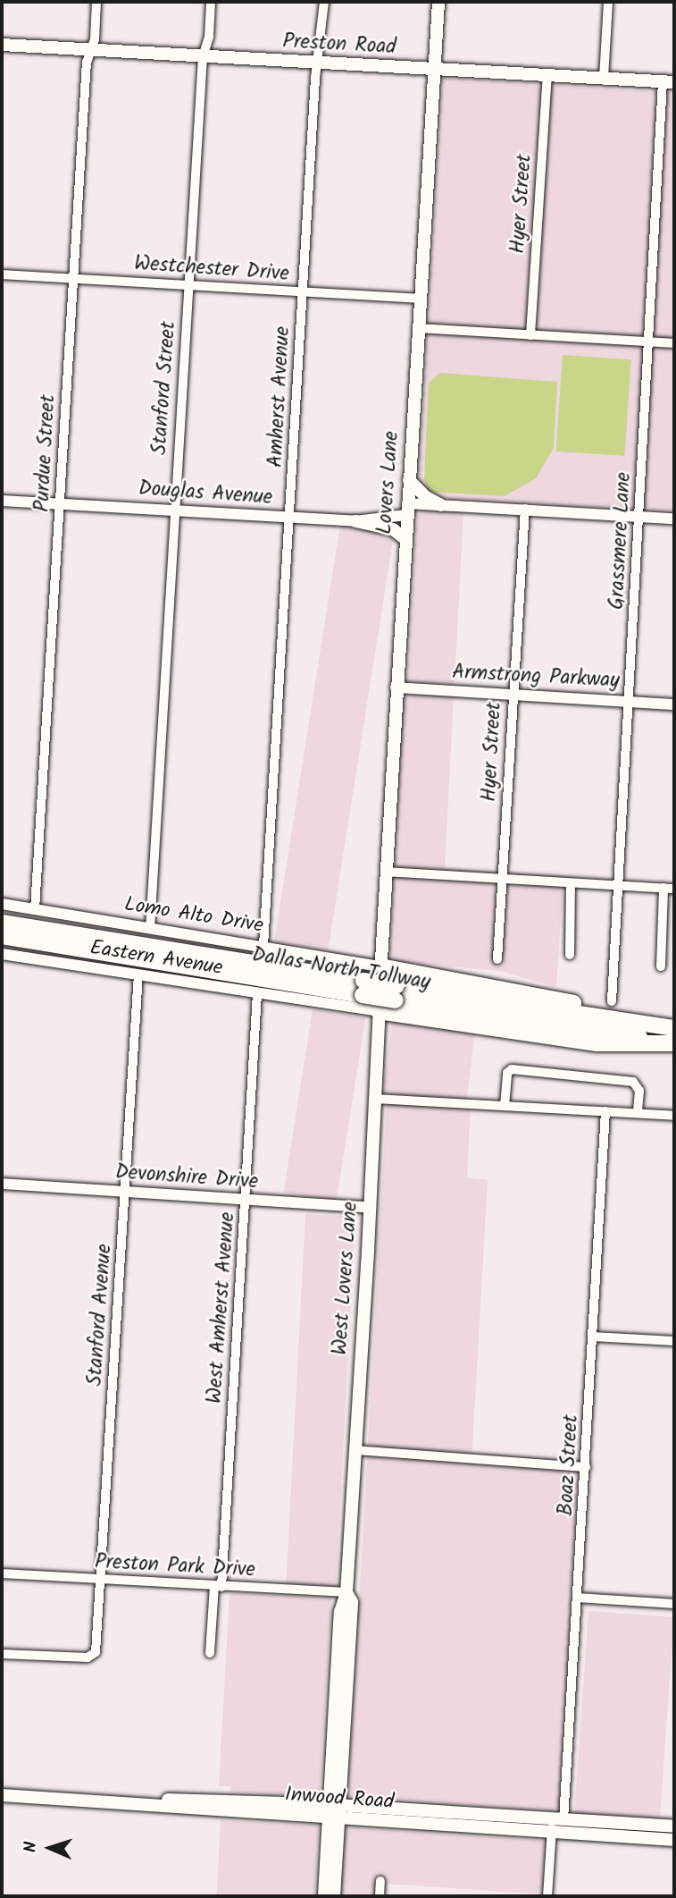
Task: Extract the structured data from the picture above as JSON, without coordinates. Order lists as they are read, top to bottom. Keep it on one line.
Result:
{"streets":{"highway":["Dallas North Tollway"],"main road":["Preston Road","Lovers Lane","West Lovers Lane","Inwood Road"],"street":["Hyer Street","Westchester Drive","Stanford Street","Amherst Avenue","Purdue Street","Douglas Avenue","Grassmere Lane","Armstrong Parkway","Lomo Alto Drive","Eastern Avenue","Devonshire Drive","West Amherst Avenue","Stanford Avenue","Boaz Street","Preston Park Drive"]},"crossings":[["Preston Road","Hyer Street"],["Preston Road","Stanford Street"],["Preston Road","Amherst Avenue"],["Preston Road","Purdue Street"],["Preston Road","Lovers Lane"],["Preston Road","Grassmere Lane"],["Hyer Street","Douglas Avenue"],["Hyer Street","Armstrong Parkway"],["Westchester Drive","Stanford Street"],["Westchester Drive","Amherst Avenue"],["Westchester Drive","Purdue Street"],["Westchester Drive","Lovers Lane"],["Stanford Street","Douglas Avenue"],["Stanford Street","Lomo Alto Drive"],["Amherst Avenue","Douglas Avenue"],["Amherst Avenue","Lomo Alto Drive"],["Purdue Street","Douglas Avenue"],["Purdue Street","Lomo Alto Drive"],["Lovers Lane","Douglas Avenue"],["Lovers Lane","Armstrong Parkway"],["Lovers Lane","Lomo Alto Drive"],["Lovers Lane","West Lovers Lane"],["Douglas Avenue","Grassmere Lane"],["Grassmere Lane","Armstrong Parkway"],["Lomo Alto Drive","West Lovers Lane"],["Eastern Avenue","West Lovers Lane"],["Eastern Avenue","West Amherst Avenue"],["Eastern Avenue","Stanford Avenue"],["Devonshire Drive","West Lovers Lane"],["Devonshire Drive","West Amherst Avenue"],["Devonshire Drive","Stanford Avenue"],["West Lovers Lane","Preston Park Drive"],["West Lovers Lane","Inwood Road"],["West Amherst Avenue","Preston Park Drive"],["Stanford Avenue","Preston Park Drive"],["Boaz Street","Inwood Road"]],"north":"left"}
